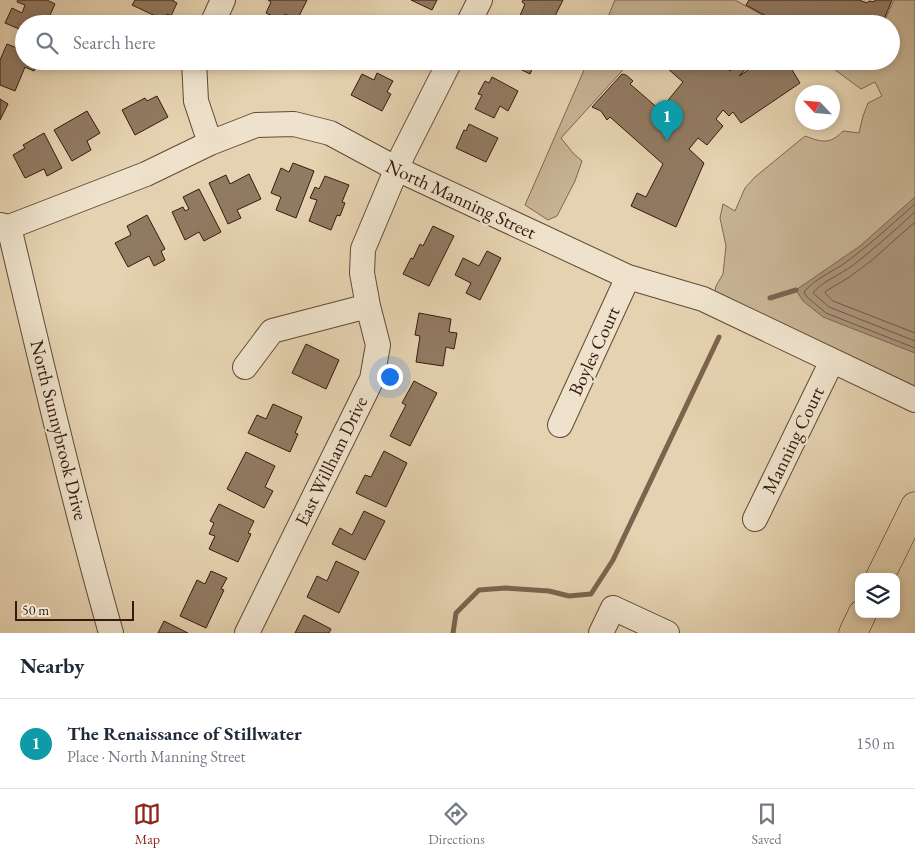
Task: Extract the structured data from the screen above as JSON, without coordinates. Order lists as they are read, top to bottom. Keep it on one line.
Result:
{"streets":{"street":["North Manning Street","Boyles Court","North Sunnybrook Drive","Manning Court","East Willham Drive"]},"crossings":[["North Manning Street","Boyles Court"],["North Manning Street","North Sunnybrook Drive"],["North Manning Street","Manning Court"],["North Manning Street","East Willham Drive"]],"scale_bar":"50 m","north":"top left","page":{"search":"Search here","pins":"1","scale":"50 m","heading":"Nearby","list":[{"mark":"1","name":"The Renaissance of Stillwater","note":"Place · North Manning Street","value":"150 m"}],"nav":["Map","Directions","Saved"]}}
